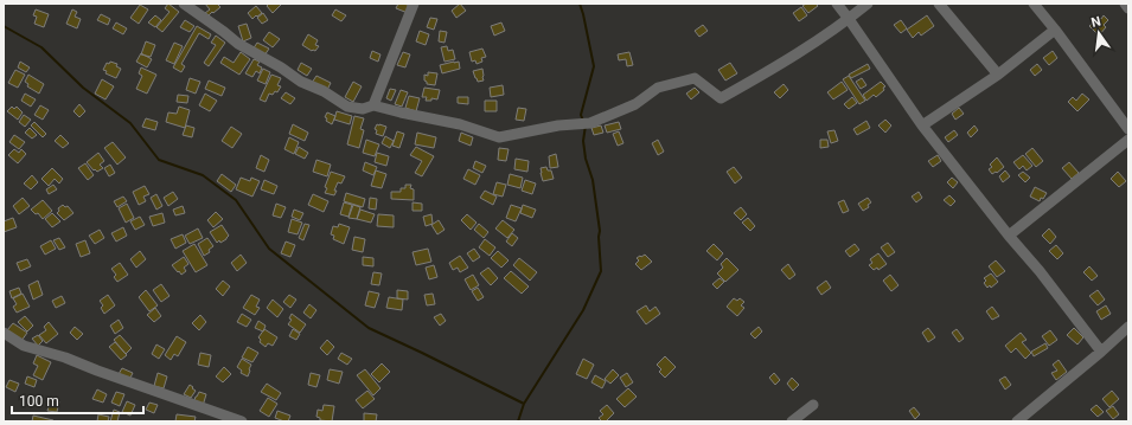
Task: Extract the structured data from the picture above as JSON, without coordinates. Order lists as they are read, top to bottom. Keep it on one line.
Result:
{"scale_bar":"100 m","north":"top"}
